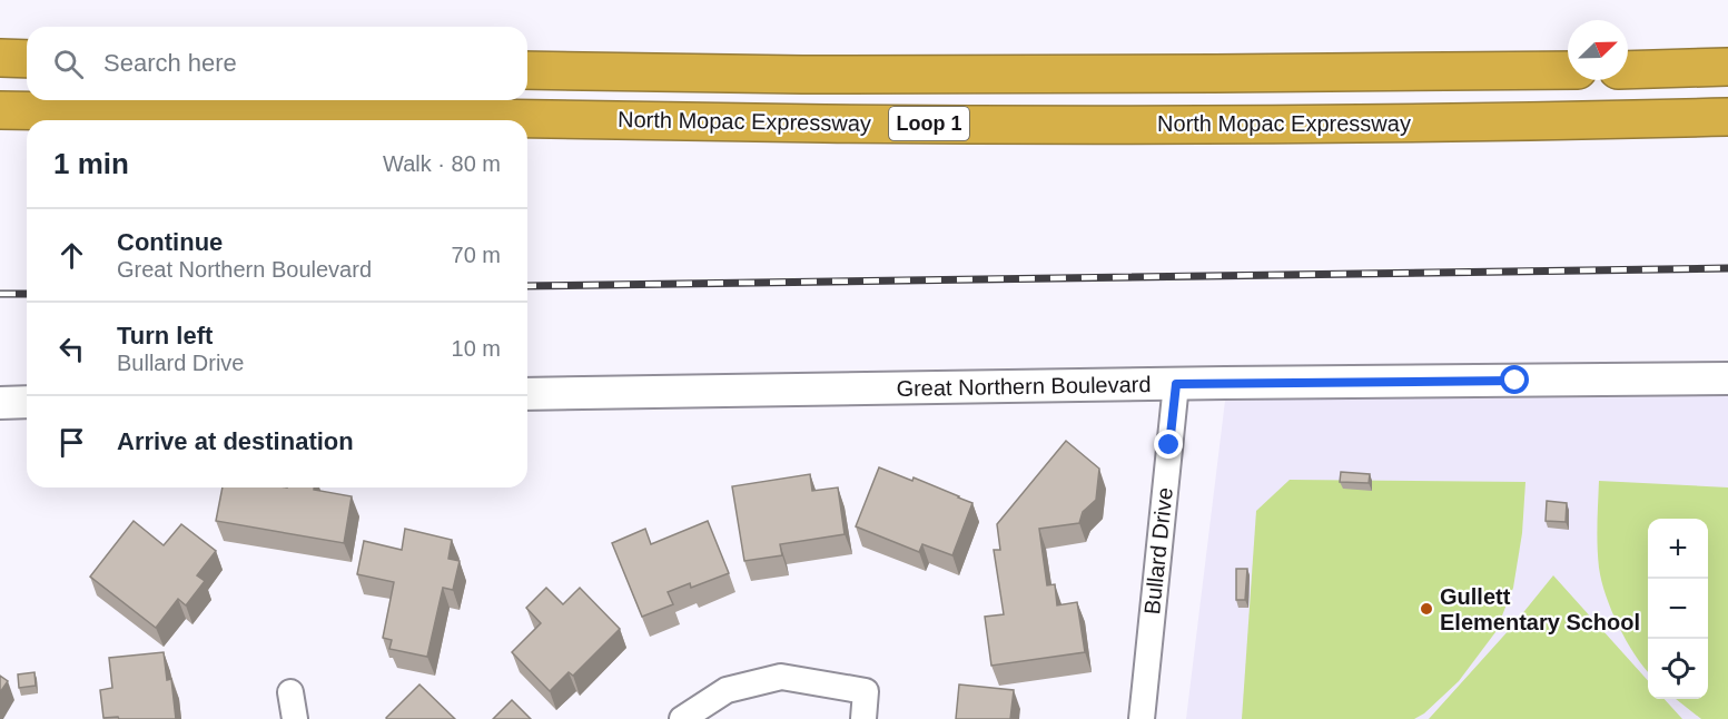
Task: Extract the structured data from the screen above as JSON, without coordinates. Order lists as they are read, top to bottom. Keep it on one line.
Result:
{"streets":{"highway":["North Mopac Expressway","Loop 1"],"street":["Great Northern Boulevard","Bullard Drive"]},"crossings":[["Great Northern Boulevard","Bullard Drive"]],"places":["Gullett Elementary School"],"north":"top right","page":{"search":"Search here","heading":["1 min","Walk · 80 m"],"list":[["Continue","Great Northern Boulevard","70 m"],["Turn left","Bullard Drive","10 m"],"Arrive at destination"],"map_buttons":["+","−"]}}
